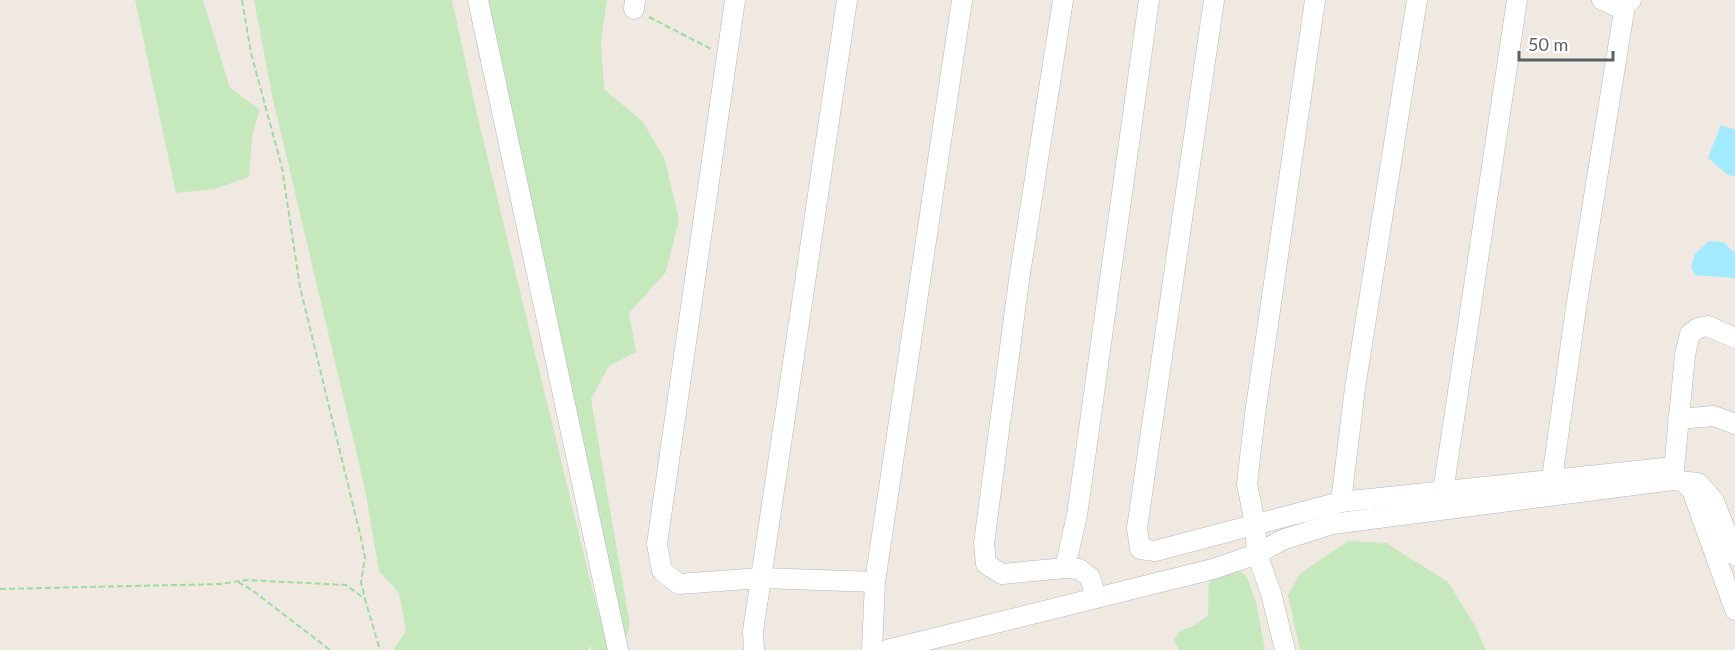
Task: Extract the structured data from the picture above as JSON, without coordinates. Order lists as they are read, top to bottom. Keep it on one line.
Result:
{"scale_bar":"50 m"}
